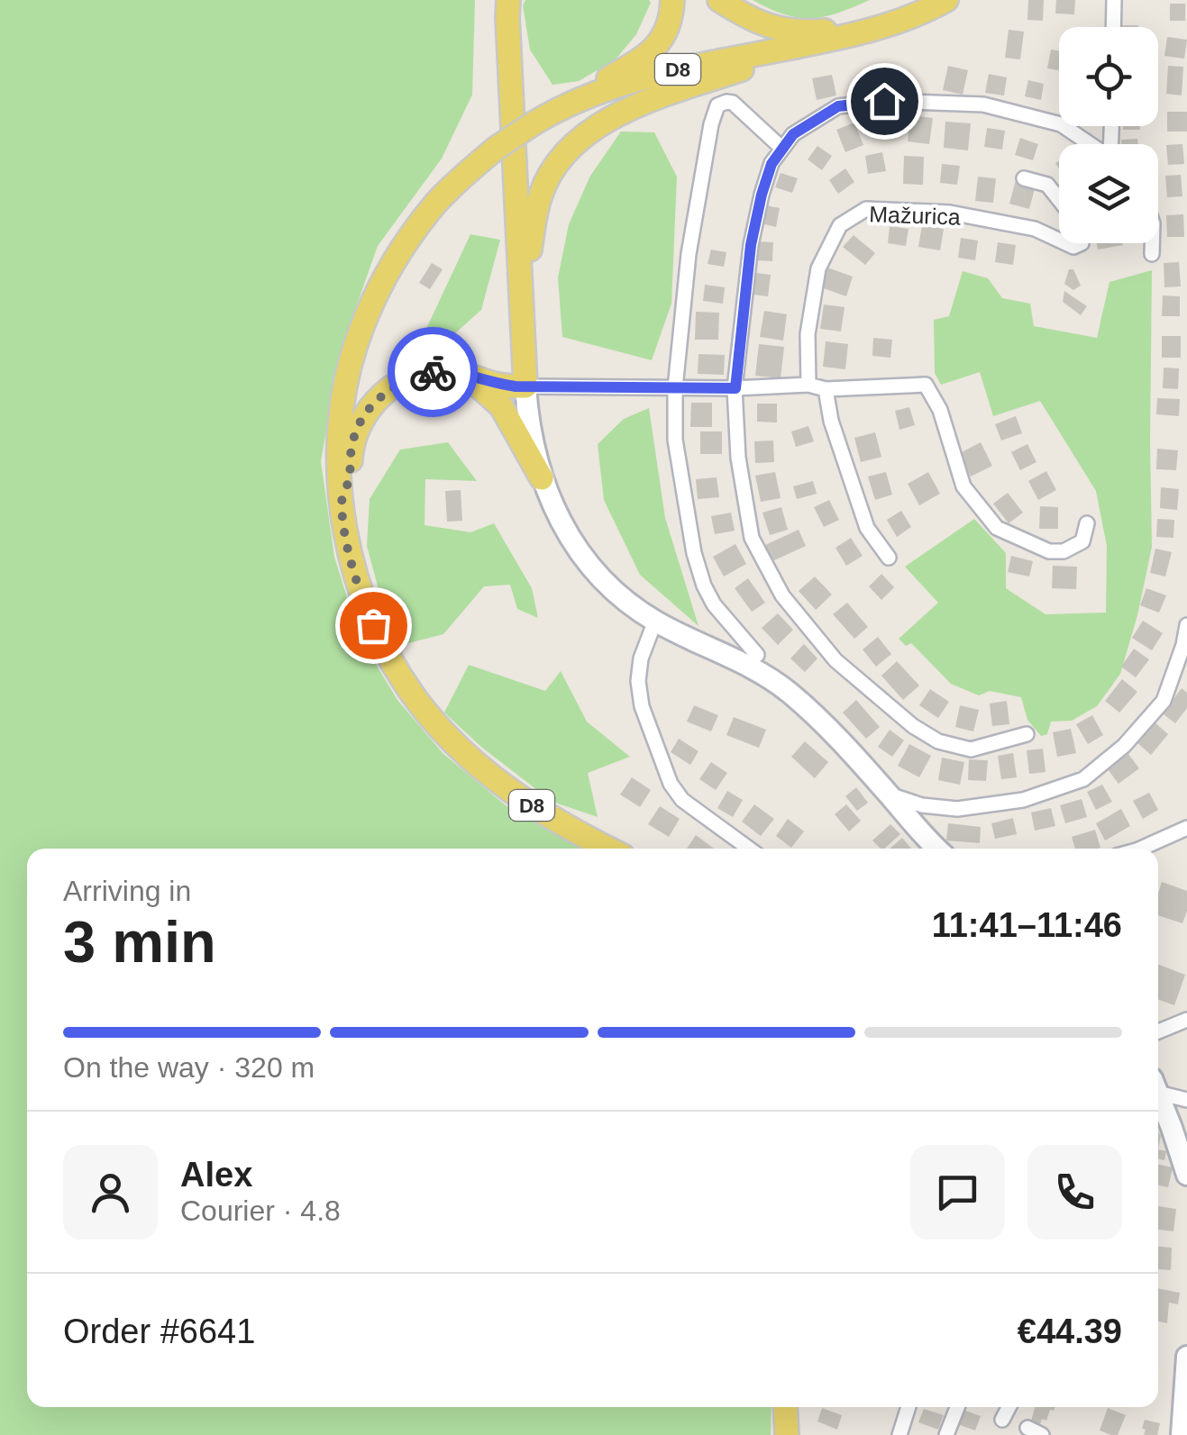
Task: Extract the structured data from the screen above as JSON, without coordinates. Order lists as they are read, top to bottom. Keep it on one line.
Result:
{"streets":{"main road":["D8"],"street":["Mažurica"]},"page":{"heading":["3 min","Arriving in","11:41–11:46"],"panel":["Alex","Courier · 4.8","Order #6641","€44.39"],"bar":"On the way · 320 m"}}
